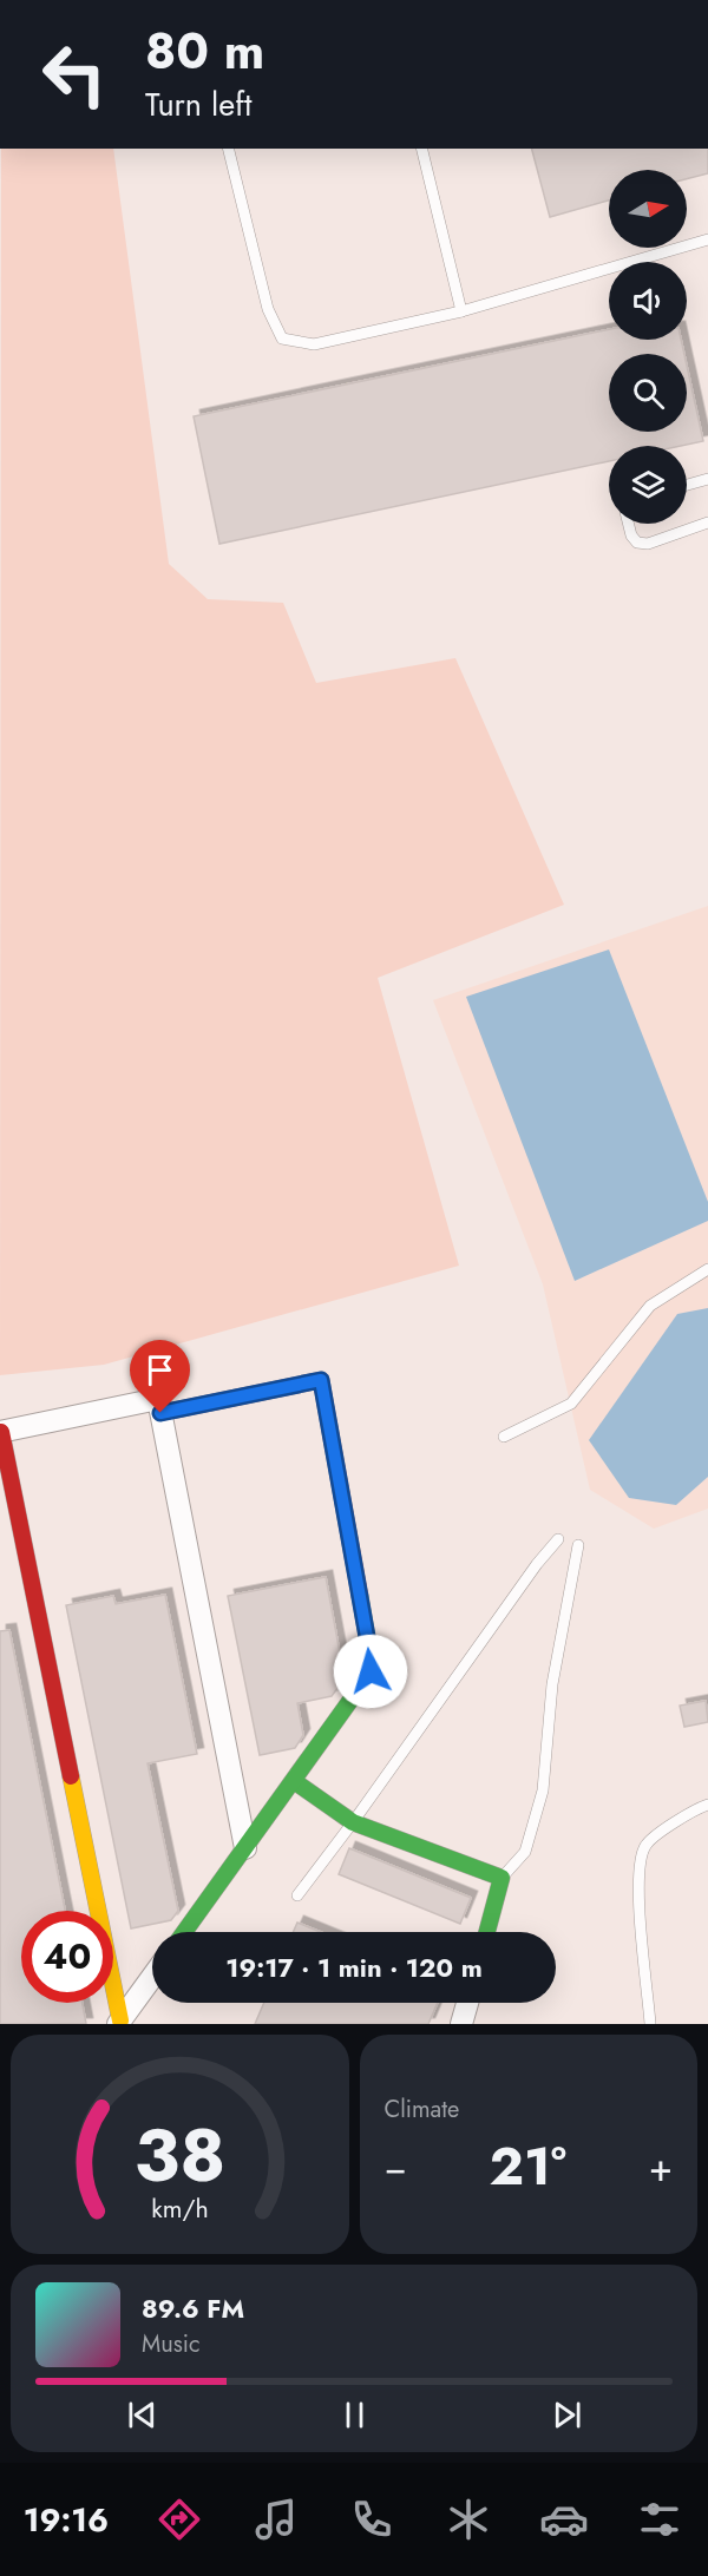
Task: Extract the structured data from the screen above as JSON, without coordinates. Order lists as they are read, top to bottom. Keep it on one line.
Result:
{"north":"right","page":{"turn":["80 m","Turn left"],"limit":"40","trip":"19:17 · 1 min · 120 m","tile":"Climate","heat":["−","21°","+"],"song":["89.6 FM","Music"],"tabs":"19:16","gauge":["38","km/h"]}}
